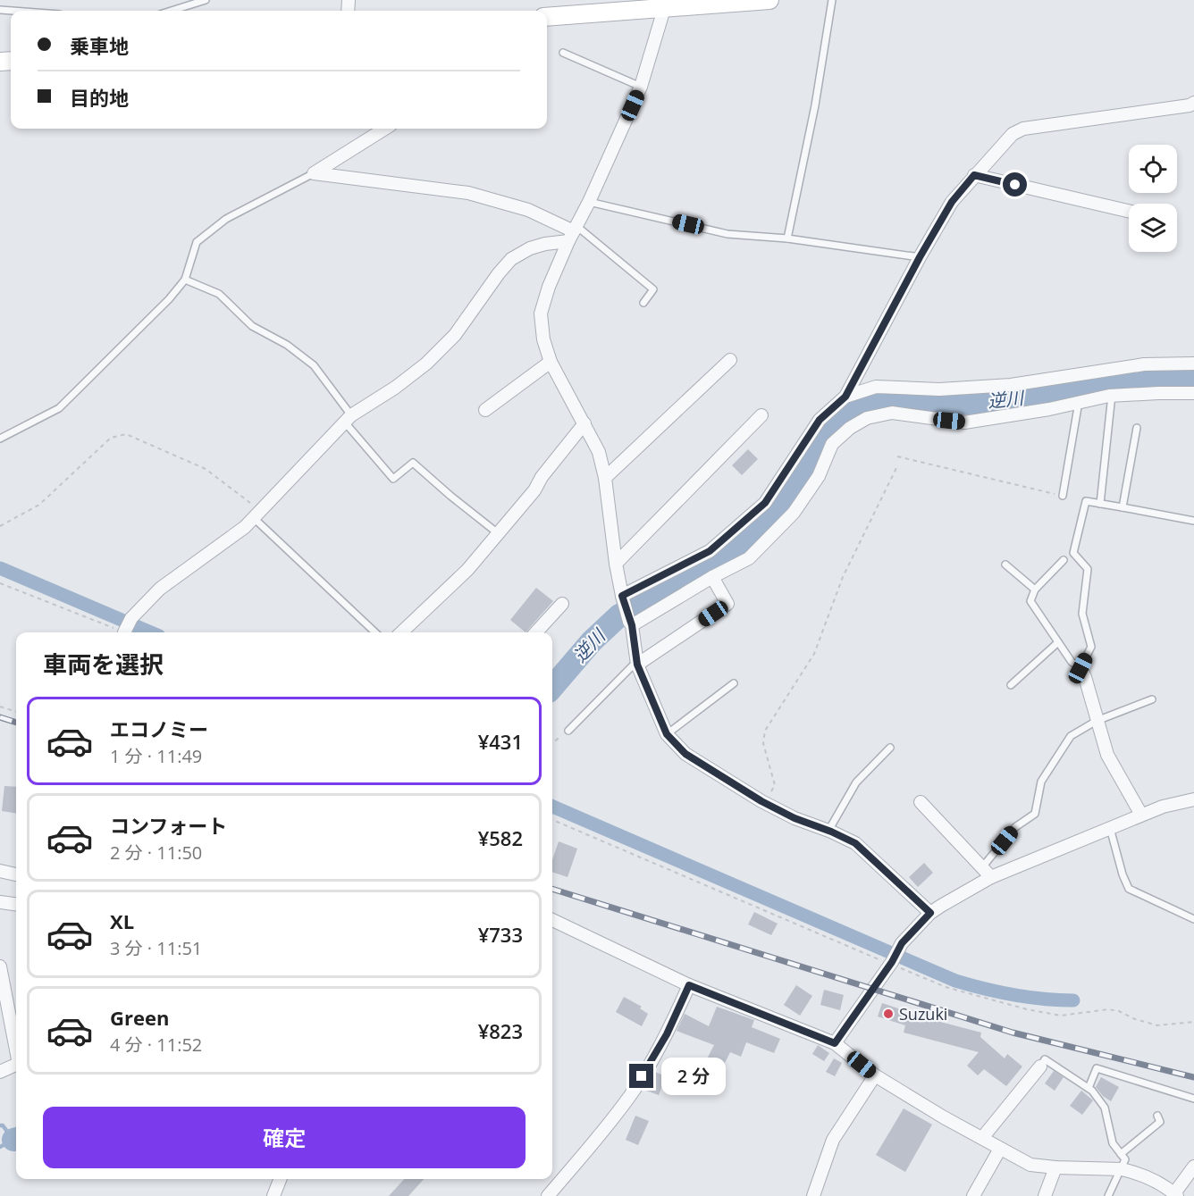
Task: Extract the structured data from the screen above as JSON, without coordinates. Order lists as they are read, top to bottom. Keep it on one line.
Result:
{"water":["逆川"],"places":["Suzuki"],"page":{"banner":["乗車地","目的地"],"heading":"車両を選択","list":[{"name":"エコノミー","note":"1 分 · 11:49","value":"¥431"},{"name":"コンフォート","note":"2 分 · 11:50","value":"¥582"},{"name":"XL","note":"3 分 · 11:51","value":"¥733"},{"name":"Green","note":"4 分 · 11:52","value":"¥823"}],"bubble":"2 分","buttons":"確定"}}
